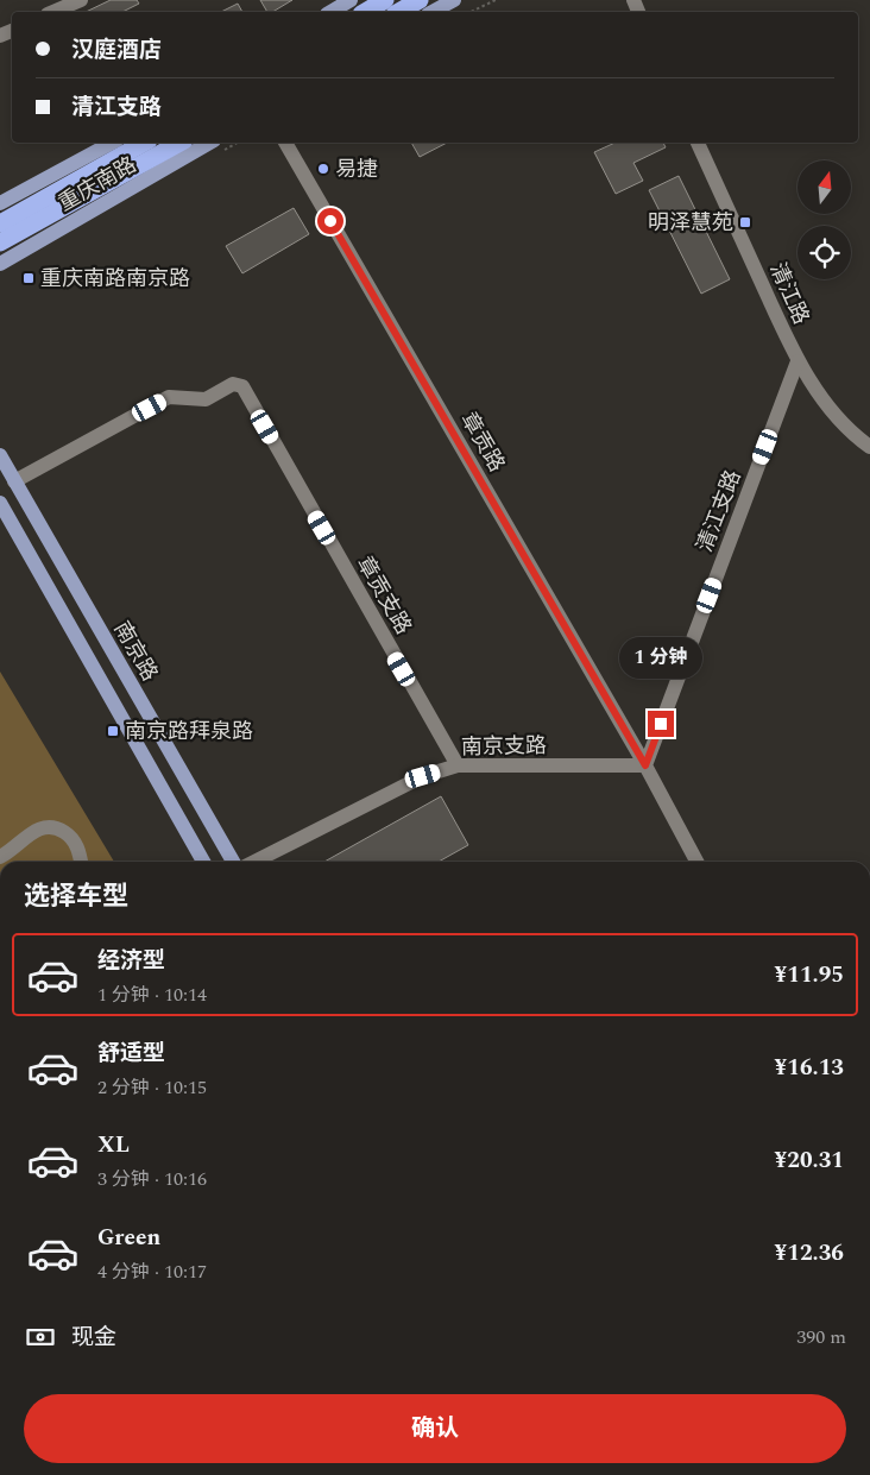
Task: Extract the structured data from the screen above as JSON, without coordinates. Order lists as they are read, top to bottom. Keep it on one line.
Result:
{"streets":{"main road":["重庆南路","南京路"],"street":["清江路","章贡路","清江支路","章贡支路","南京支路"]},"crossings":[["清江路","清江支路"],["章贡路","清江支路"],["章贡路","南京支路"],["清江支路","南京支路"],["章贡支路","南京路"],["章贡支路","南京支路"]],"places":{"other":["易捷"],"transit":["明泽慧苑","重庆南路南京路","南京路拜泉路"]},"north":"top","page":{"banner":["汉庭酒店","清江支路"],"bubble":"1 分钟","heading":"选择车型","list":[{"name":"经济型","note":"1 分钟 · 10:14","value":"¥11.95"},{"name":"舒适型","note":"2 分钟 · 10:15","value":"¥16.13"},{"name":"XL","note":"3 分钟 · 10:16","value":"¥20.31"},{"name":"Green","note":"4 分钟 · 10:17","value":"¥12.36"}],"pay":["现金","390 m"],"buttons":"确认"}}
